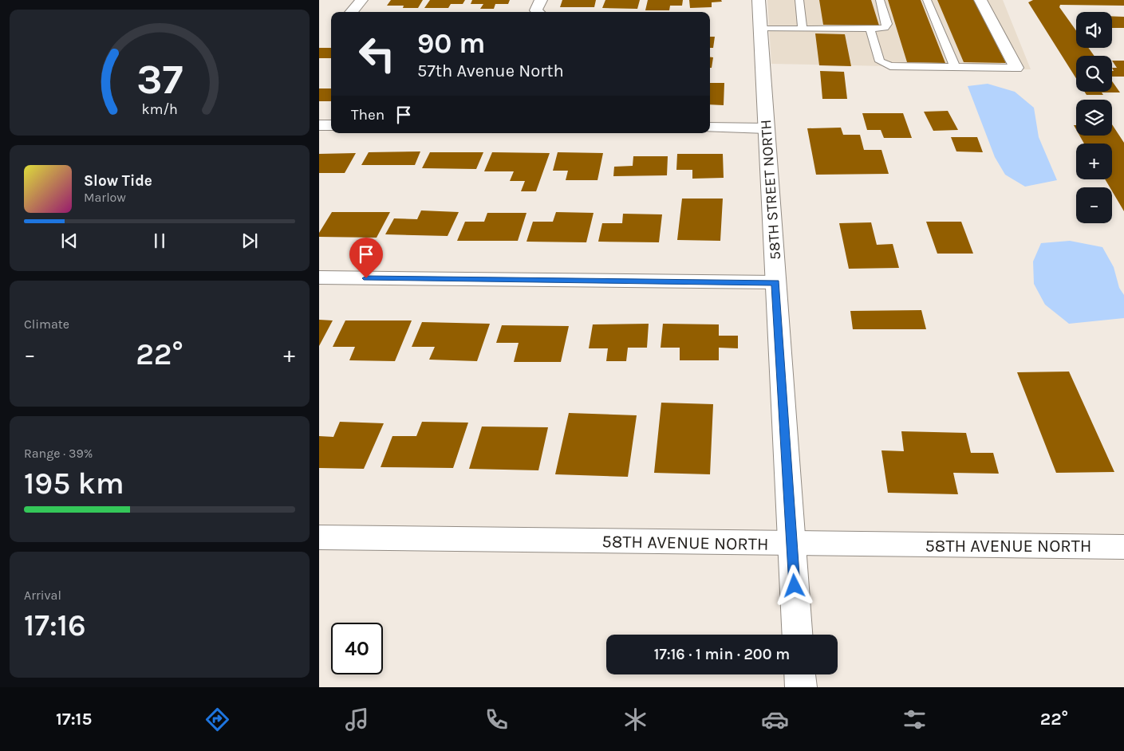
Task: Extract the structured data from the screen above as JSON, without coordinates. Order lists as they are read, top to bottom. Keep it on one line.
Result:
{"streets":{"street":["58TH STREET NORTH","58TH AVENUE NORTH"]},"crossings":[["58TH STREET NORTH","58TH AVENUE NORTH"]],"page":{"map_buttons":["+","−"],"turn":["90 m","57th Avenue North"],"then":"Then","song":["Slow Tide","Marlow"],"tile":["Climate",["Range · 39%","195 km"],["Arrival","17:16"]],"heat":["−","22°","+"],"limit":"40","trip":"17:16 · 1 min · 200 m","tabs":["17:15","22°"],"gauge":["37","km/h"]}}
